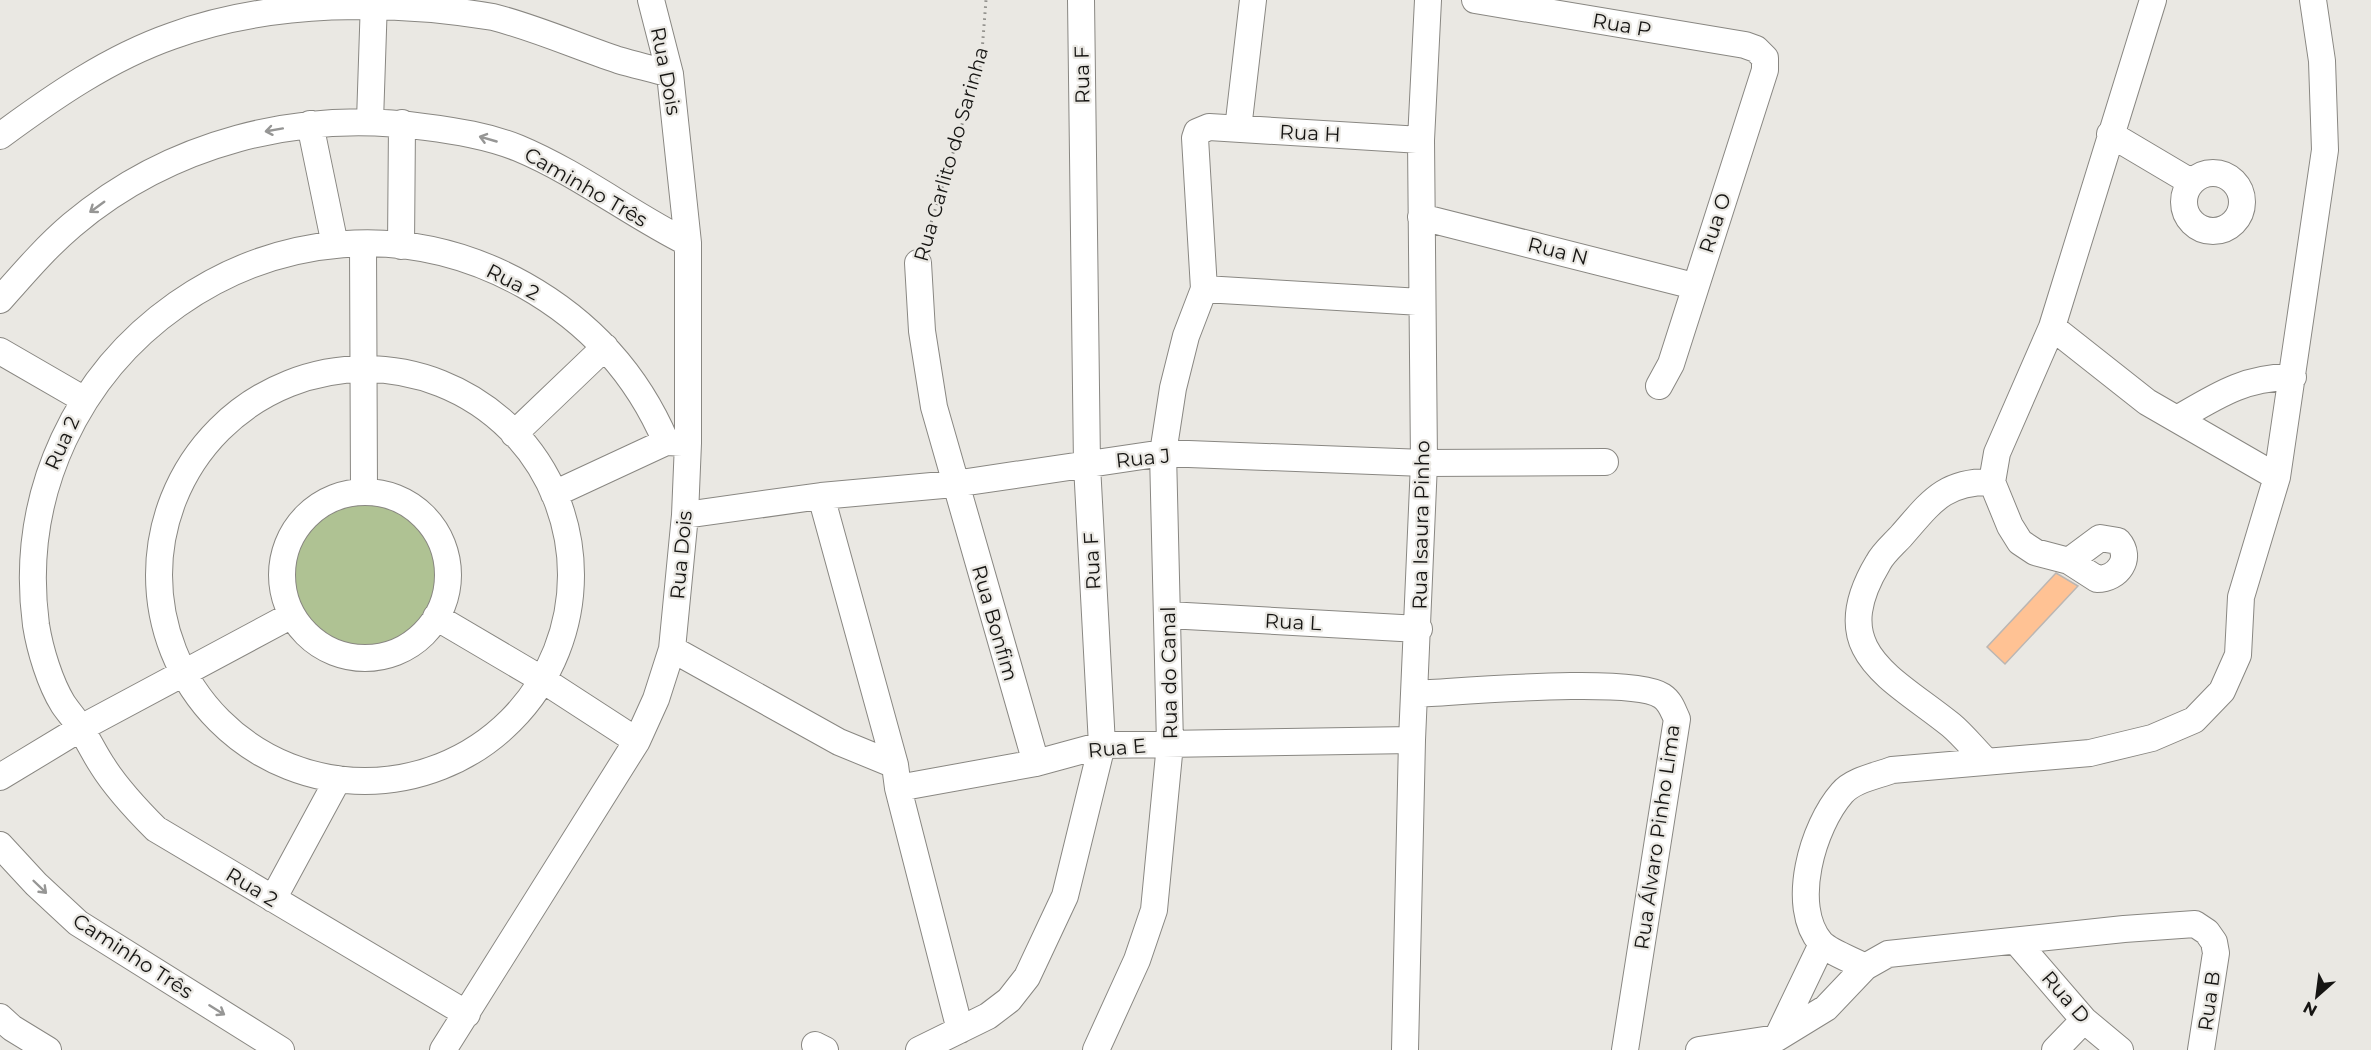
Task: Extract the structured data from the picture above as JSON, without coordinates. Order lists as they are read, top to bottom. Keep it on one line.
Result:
{"streets":{"street":["Rua P","Rua Dois","Rua F","Rua H","Rua Carlito do Sarinha","Caminho Três","Rua O","Rua N","Rua 2","Rua J","Rua Isaura Pinho","Rua L","Rua Bonfim","Rua do Canal","Rua E","Rua Álvaro Pinho Lima","Rua D","Rua B"]},"crossings":[["Rua P","Rua O"],["Rua Dois","Caminho Três"],["Rua Dois","Rua 2"],["Rua Dois","Rua J"],["Rua F","Rua J"],["Rua F","Rua E"],["Rua H","Rua Isaura Pinho"],["Rua H","Rua do Canal"],["Rua Carlito do Sarinha","Rua J"],["Rua Carlito do Sarinha","Rua Bonfim"],["Rua O","Rua N"],["Rua N","Rua Isaura Pinho"],["Rua J","Rua Isaura Pinho"],["Rua J","Rua Bonfim"],["Rua J","Rua do Canal"],["Rua Isaura Pinho","Rua L"],["Rua Isaura Pinho","Rua E"],["Rua Isaura Pinho","Rua Álvaro Pinho Lima"],["Rua L","Rua do Canal"],["Rua Bonfim","Rua E"],["Rua do Canal","Rua E"],["Rua D","Rua B"]],"north":"bottom left"}
